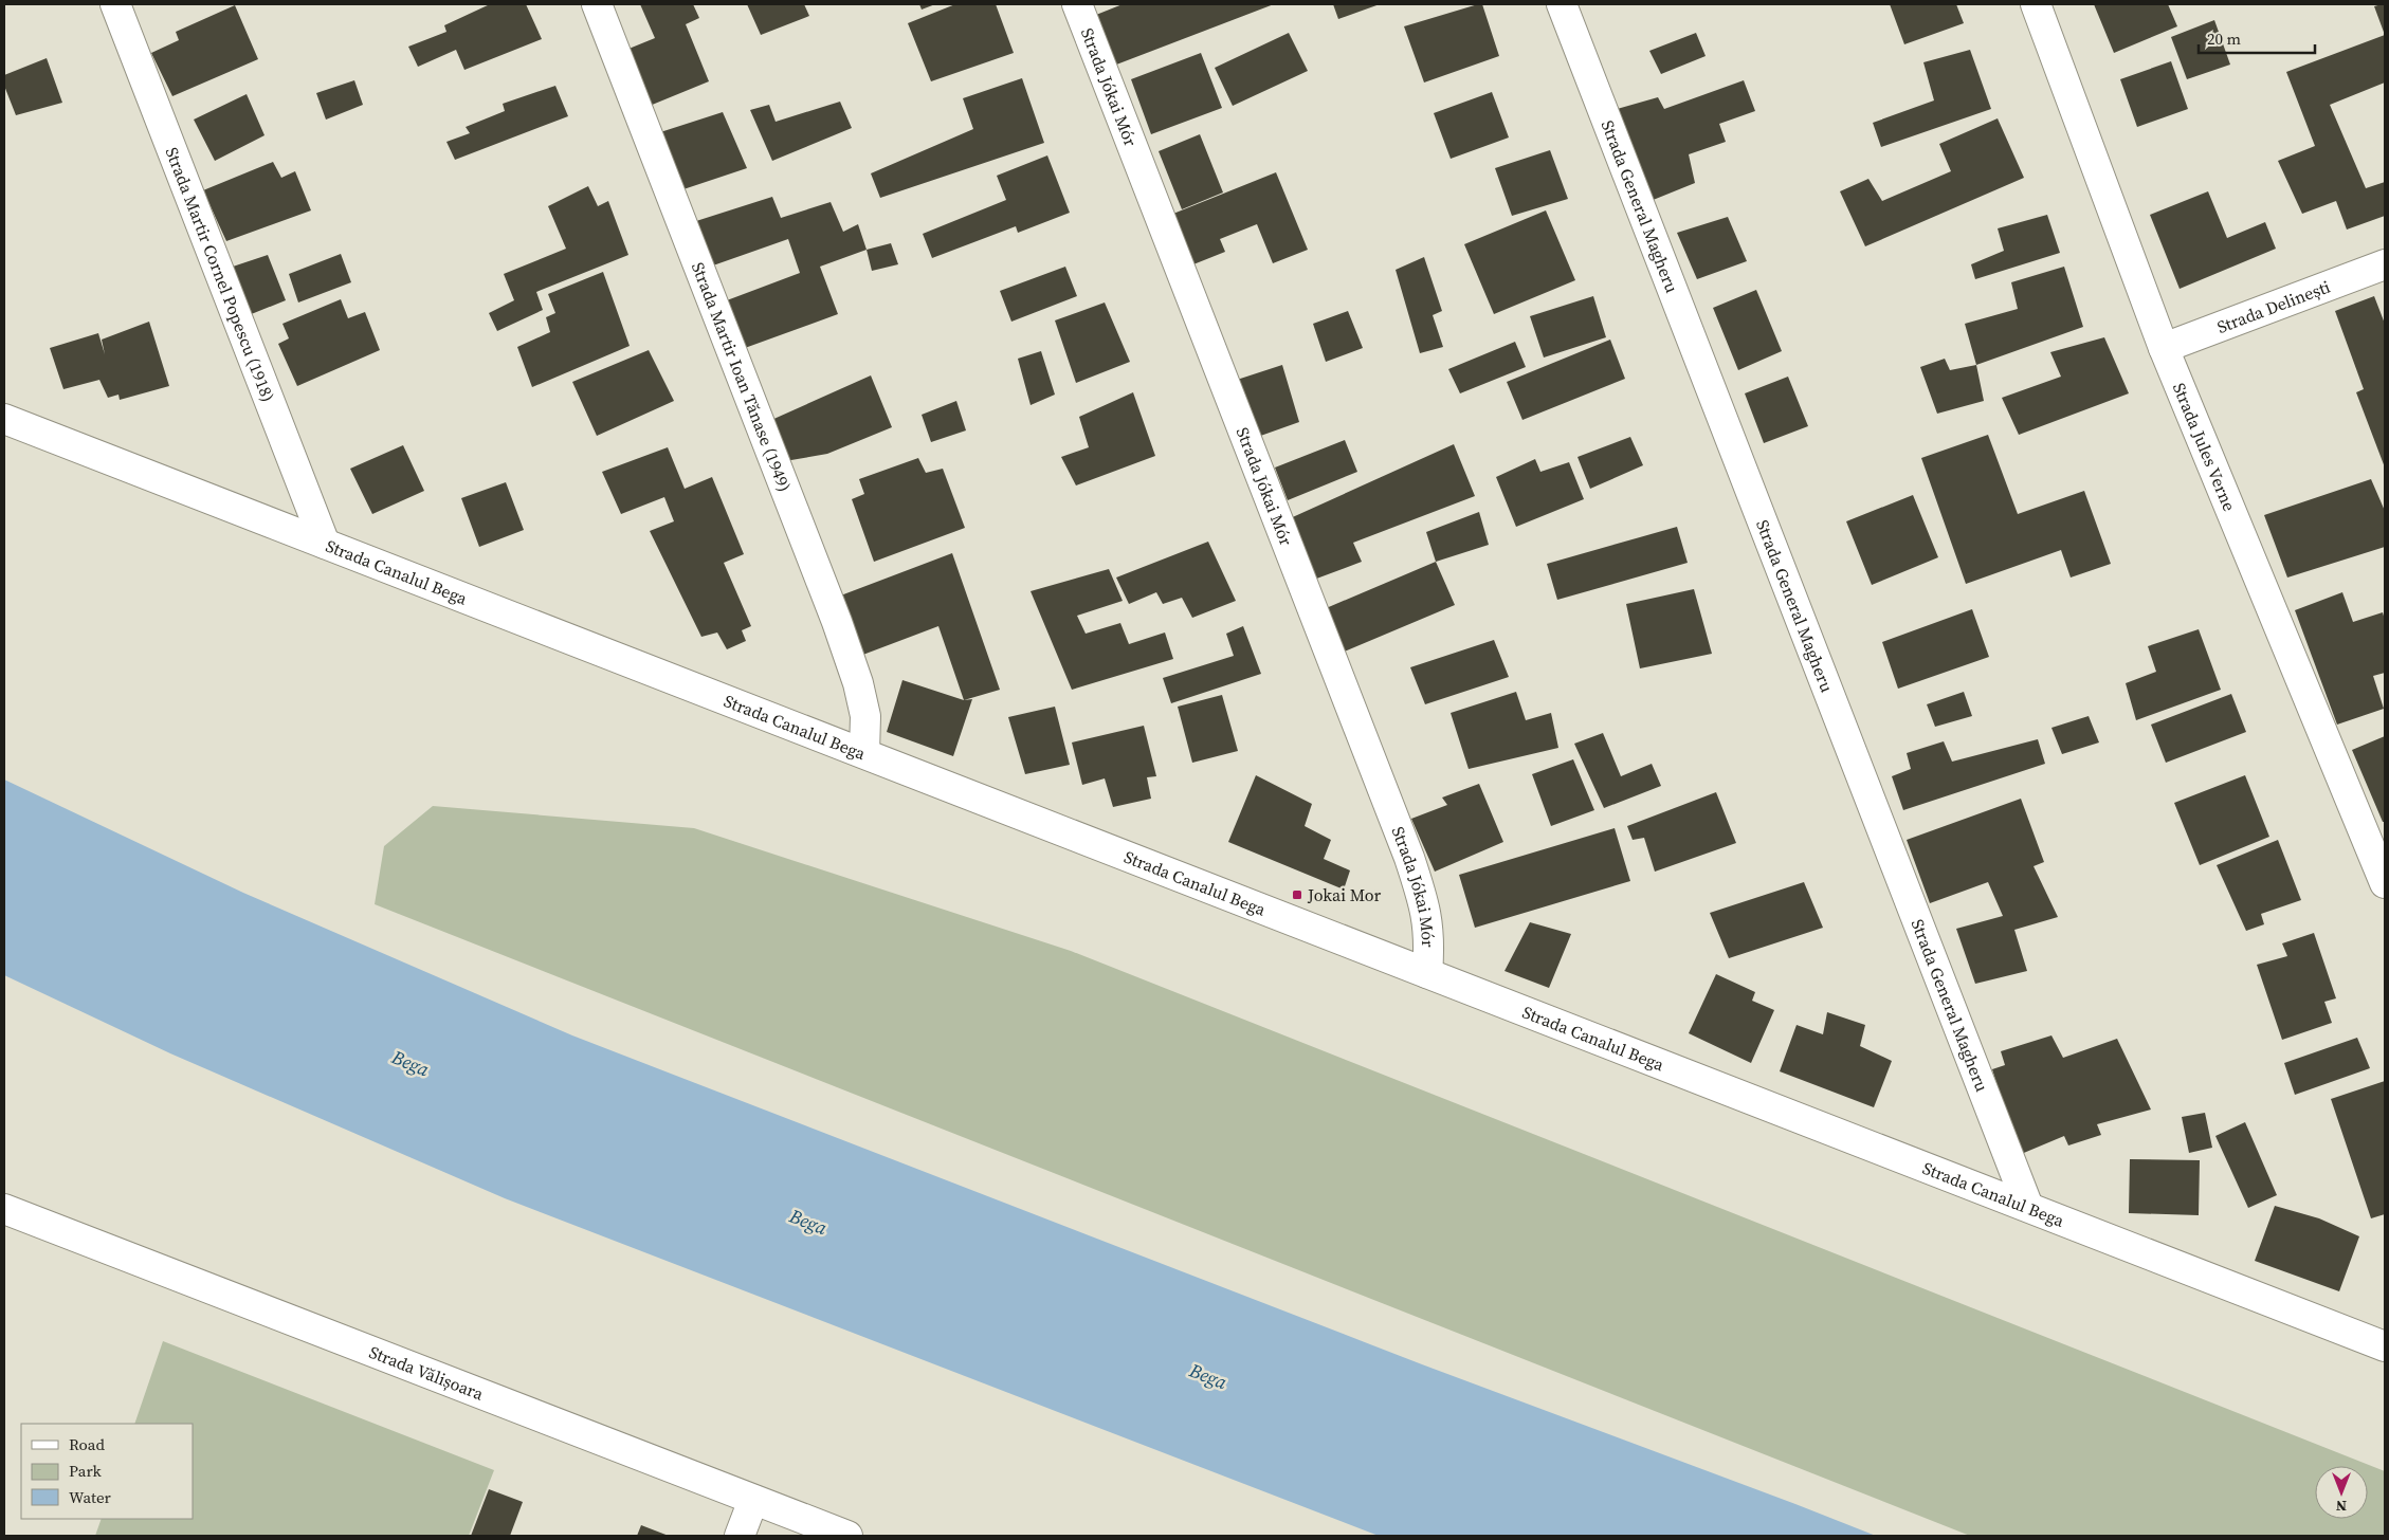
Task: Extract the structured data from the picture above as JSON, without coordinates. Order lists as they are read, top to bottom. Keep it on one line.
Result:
{"streets":{"street":["Strada Jókai Mór","Strada General Magheru","Strada Martir Cornel Popescu (1918)","Strada Delinești","Strada Martir Ioan Tănase (1949)","Strada Jules Verne","Strada Canalul Bega","Strada Vălișoara"]},"crossings":[["Strada Jókai Mór","Strada Canalul Bega"],["Strada General Magheru","Strada Canalul Bega"],["Strada Martir Cornel Popescu (1918)","Strada Canalul Bega"],["Strada Delinești","Strada Jules Verne"],["Strada Martir Ioan Tănase (1949)","Strada Canalul Bega"]],"water":["Bega"],"places":{"transit":["Jokai Mor"]},"legend":["Road","Park","Water"],"scale_bar":"20 m","north":"bottom"}
